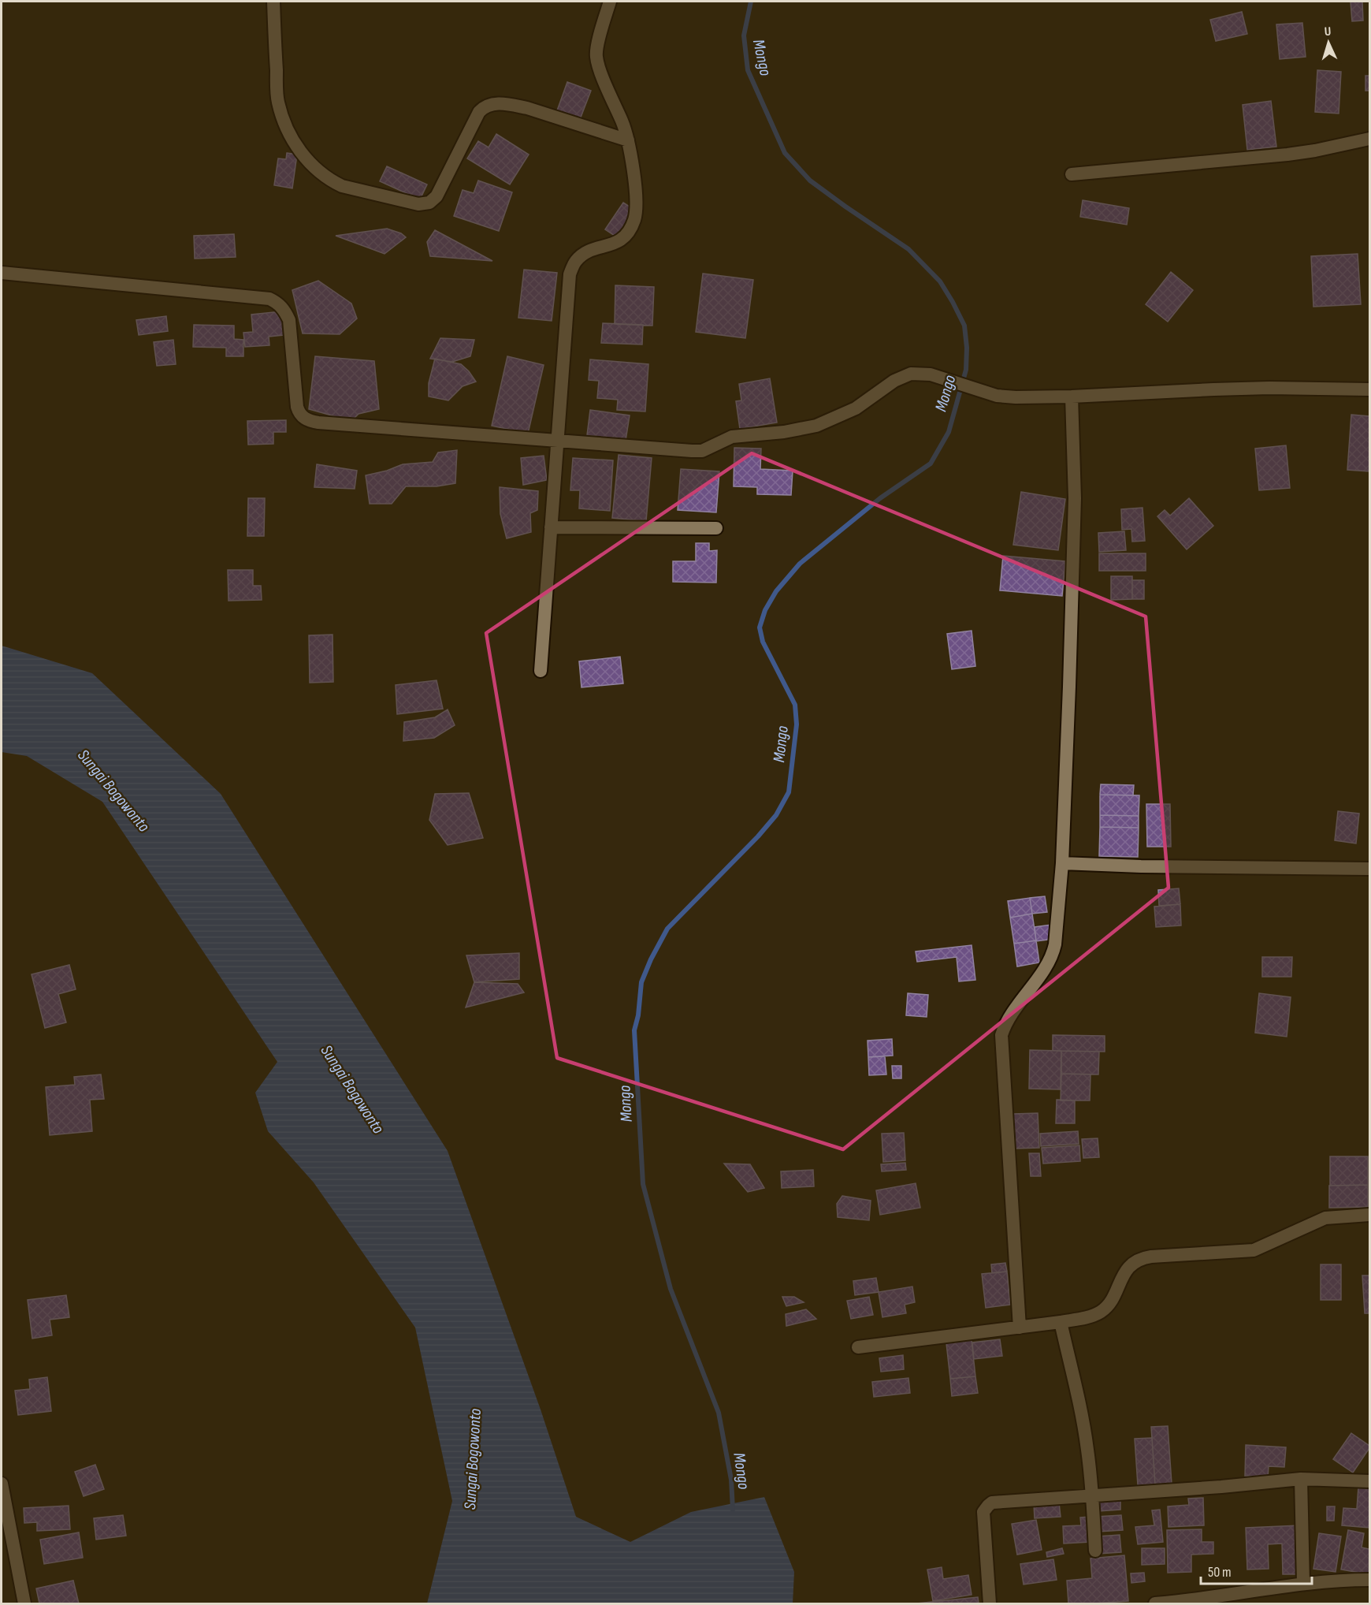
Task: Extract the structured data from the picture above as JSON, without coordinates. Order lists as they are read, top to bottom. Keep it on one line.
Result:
{"water":["Mongo","Sungai Bogowonto"],"scale_bar":"50 m","north":"top"}
